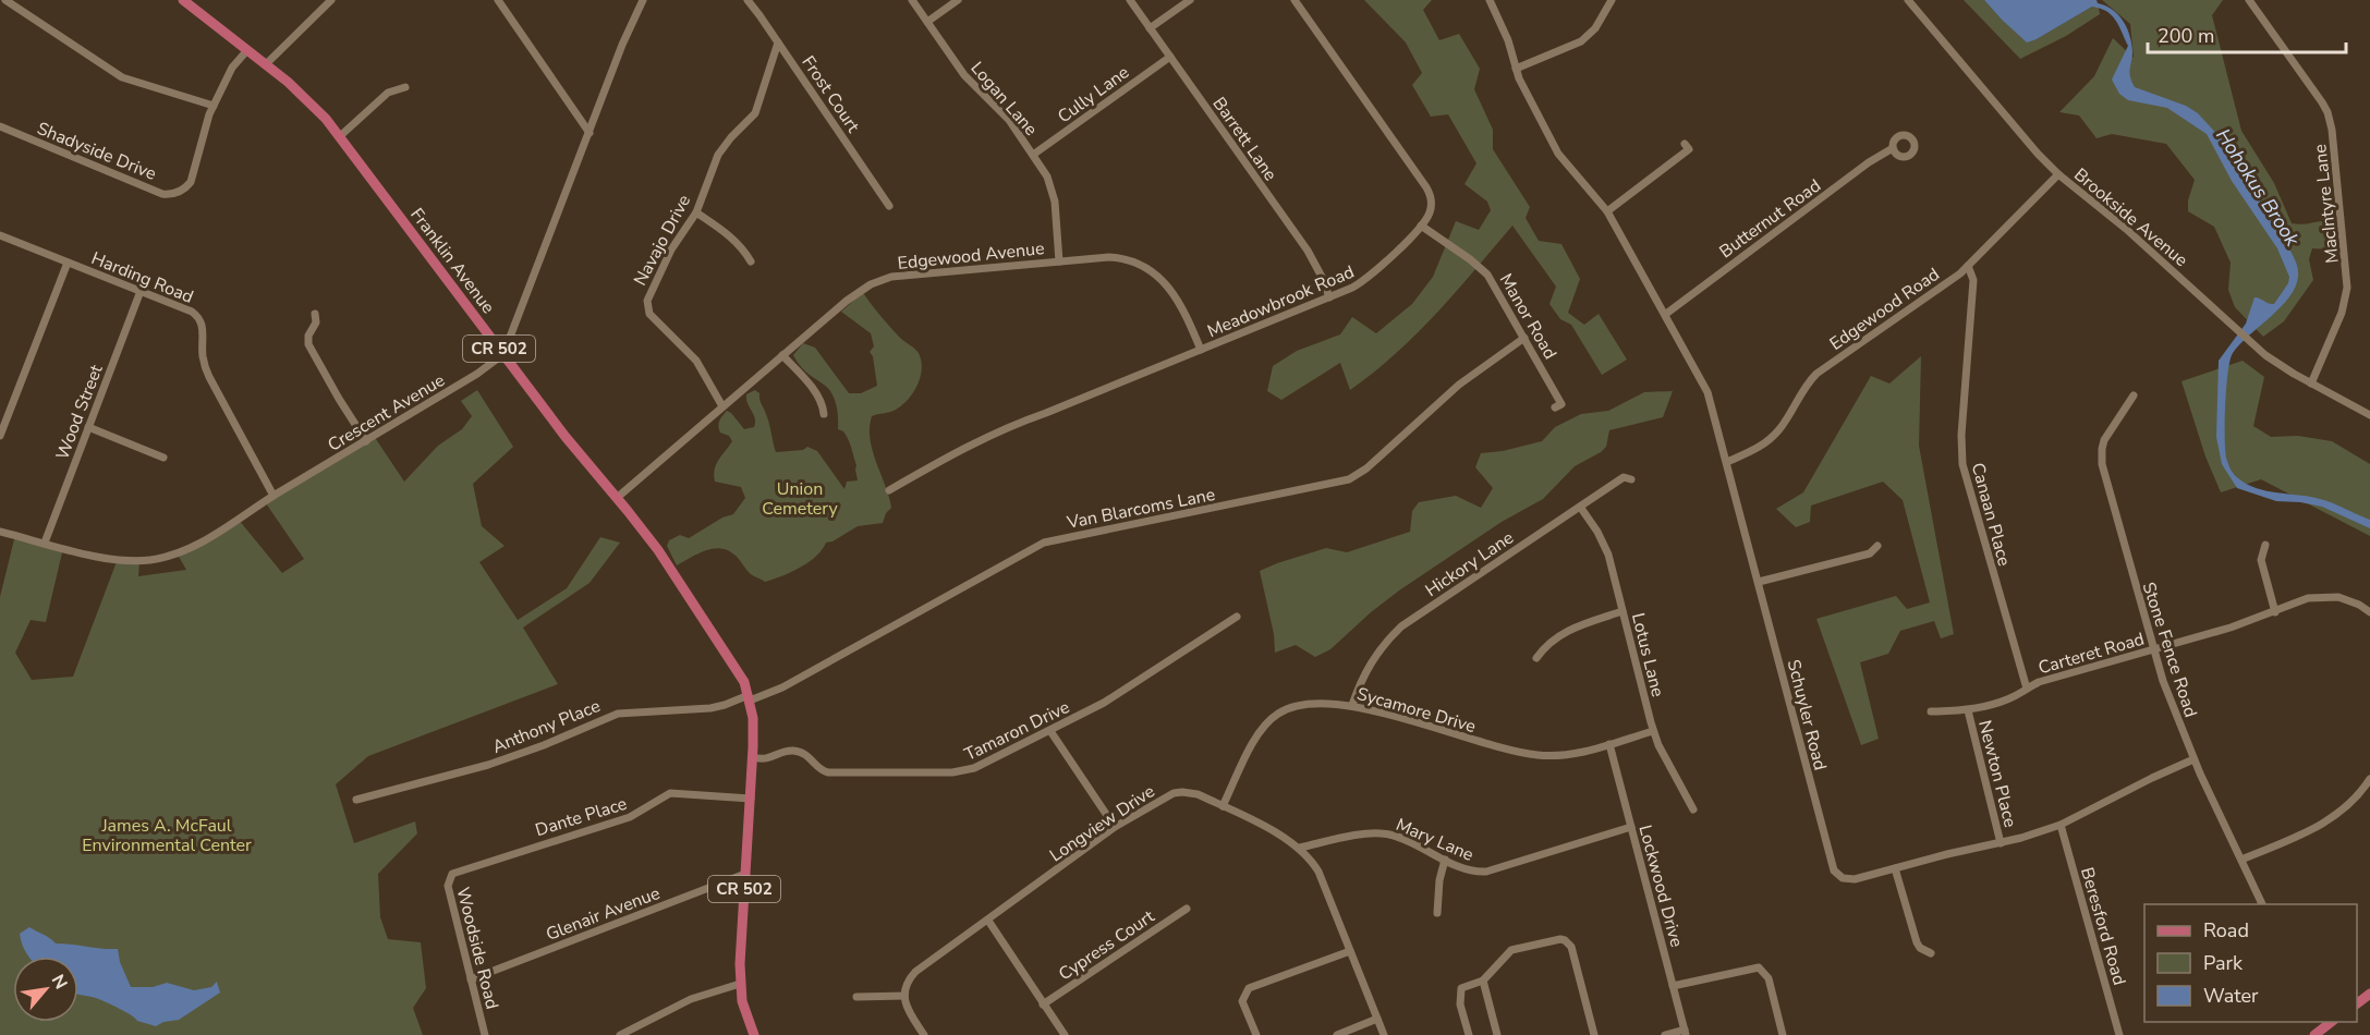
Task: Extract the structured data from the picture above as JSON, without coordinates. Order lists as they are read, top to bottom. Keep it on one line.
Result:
{"streets":{"main road":["Franklin Avenue","CR 502"],"street":["Frost Court","Cully Lane","Logan Lane","Barrett Lane","Shadyside Drive","MacIntyre Lane","Brookside Avenue","Butternut Road","Navajo Drive","Edgewood Avenue","Harding Road","Meadowbrook Road","Edgewood Road","Manor Road","Wood Street","Crescent Avenue","Van Blarcoms Lane","Canaan Place","Hickory Lane","Stone Fence Road","Carteret Road","Lotus Lane","Sycamore Drive","Schuyler Road","Anthony Place","Tamaron Drive","Newton Place","Dante Place","Longview Drive","Mary Lane","Lockwood Drive","Glenair Avenue","Beresford Road","Cypress Court","Woodside Road"]},"crossings":[["Frost Court","Navajo Drive"],["Cully Lane","Logan Lane"],["Cully Lane","Barrett Lane"],["Logan Lane","Edgewood Avenue"],["Barrett Lane","Meadowbrook Road"],["Shadyside Drive","Franklin Avenue"],["MacIntyre Lane","Brookside Avenue"],["Brookside Avenue","Edgewood Road"],["Butternut Road","Schuyler Road"],["Navajo Drive","Edgewood Avenue"],["Edgewood Avenue","Franklin Avenue"],["Edgewood Avenue","Meadowbrook Road"],["Franklin Avenue","CR 502"],["Franklin Avenue","Crescent Avenue"],["Franklin Avenue","Van Blarcoms Lane"],["Franklin Avenue","Anthony Place"],["Franklin Avenue","Tamaron Drive"],["Harding Road","Wood Street"],["Harding Road","Crescent Avenue"],["Meadowbrook Road","Manor Road"],["Edgewood Road","Canaan Place"],["Edgewood Road","Schuyler Road"],["Manor Road","Van Blarcoms Lane"],["CR 502","Tamaron Drive"],["CR 502","Dante Place"],["CR 502","Glenair Avenue"],["Wood Street","Crescent Avenue"],["Van Blarcoms Lane","Anthony Place"],["Canaan Place","Carteret Road"],["Hickory Lane","Lotus Lane"],["Hickory Lane","Sycamore Drive"],["Stone Fence Road","Carteret Road"],["Stone Fence Road","Schuyler Road"],["Carteret Road","Newton Place"],["Lotus Lane","Sycamore Drive"],["Sycamore Drive","Longview Drive"],["Sycamore Drive","Lockwood Drive"],["Schuyler Road","Newton Place"],["Schuyler Road","Beresford Road"],["Dante Place","Woodside Road"],["Longview Drive","Mary Lane"],["Mary Lane","Lockwood Drive"],["Glenair Avenue","Woodside Road"]],"water":["Hohokus Brook"],"parks":["Union Cemetery","James A. McFaul Environmental Center"],"legend":["Road","Park","Water"],"scale_bar":"200 m","north":"top right"}
